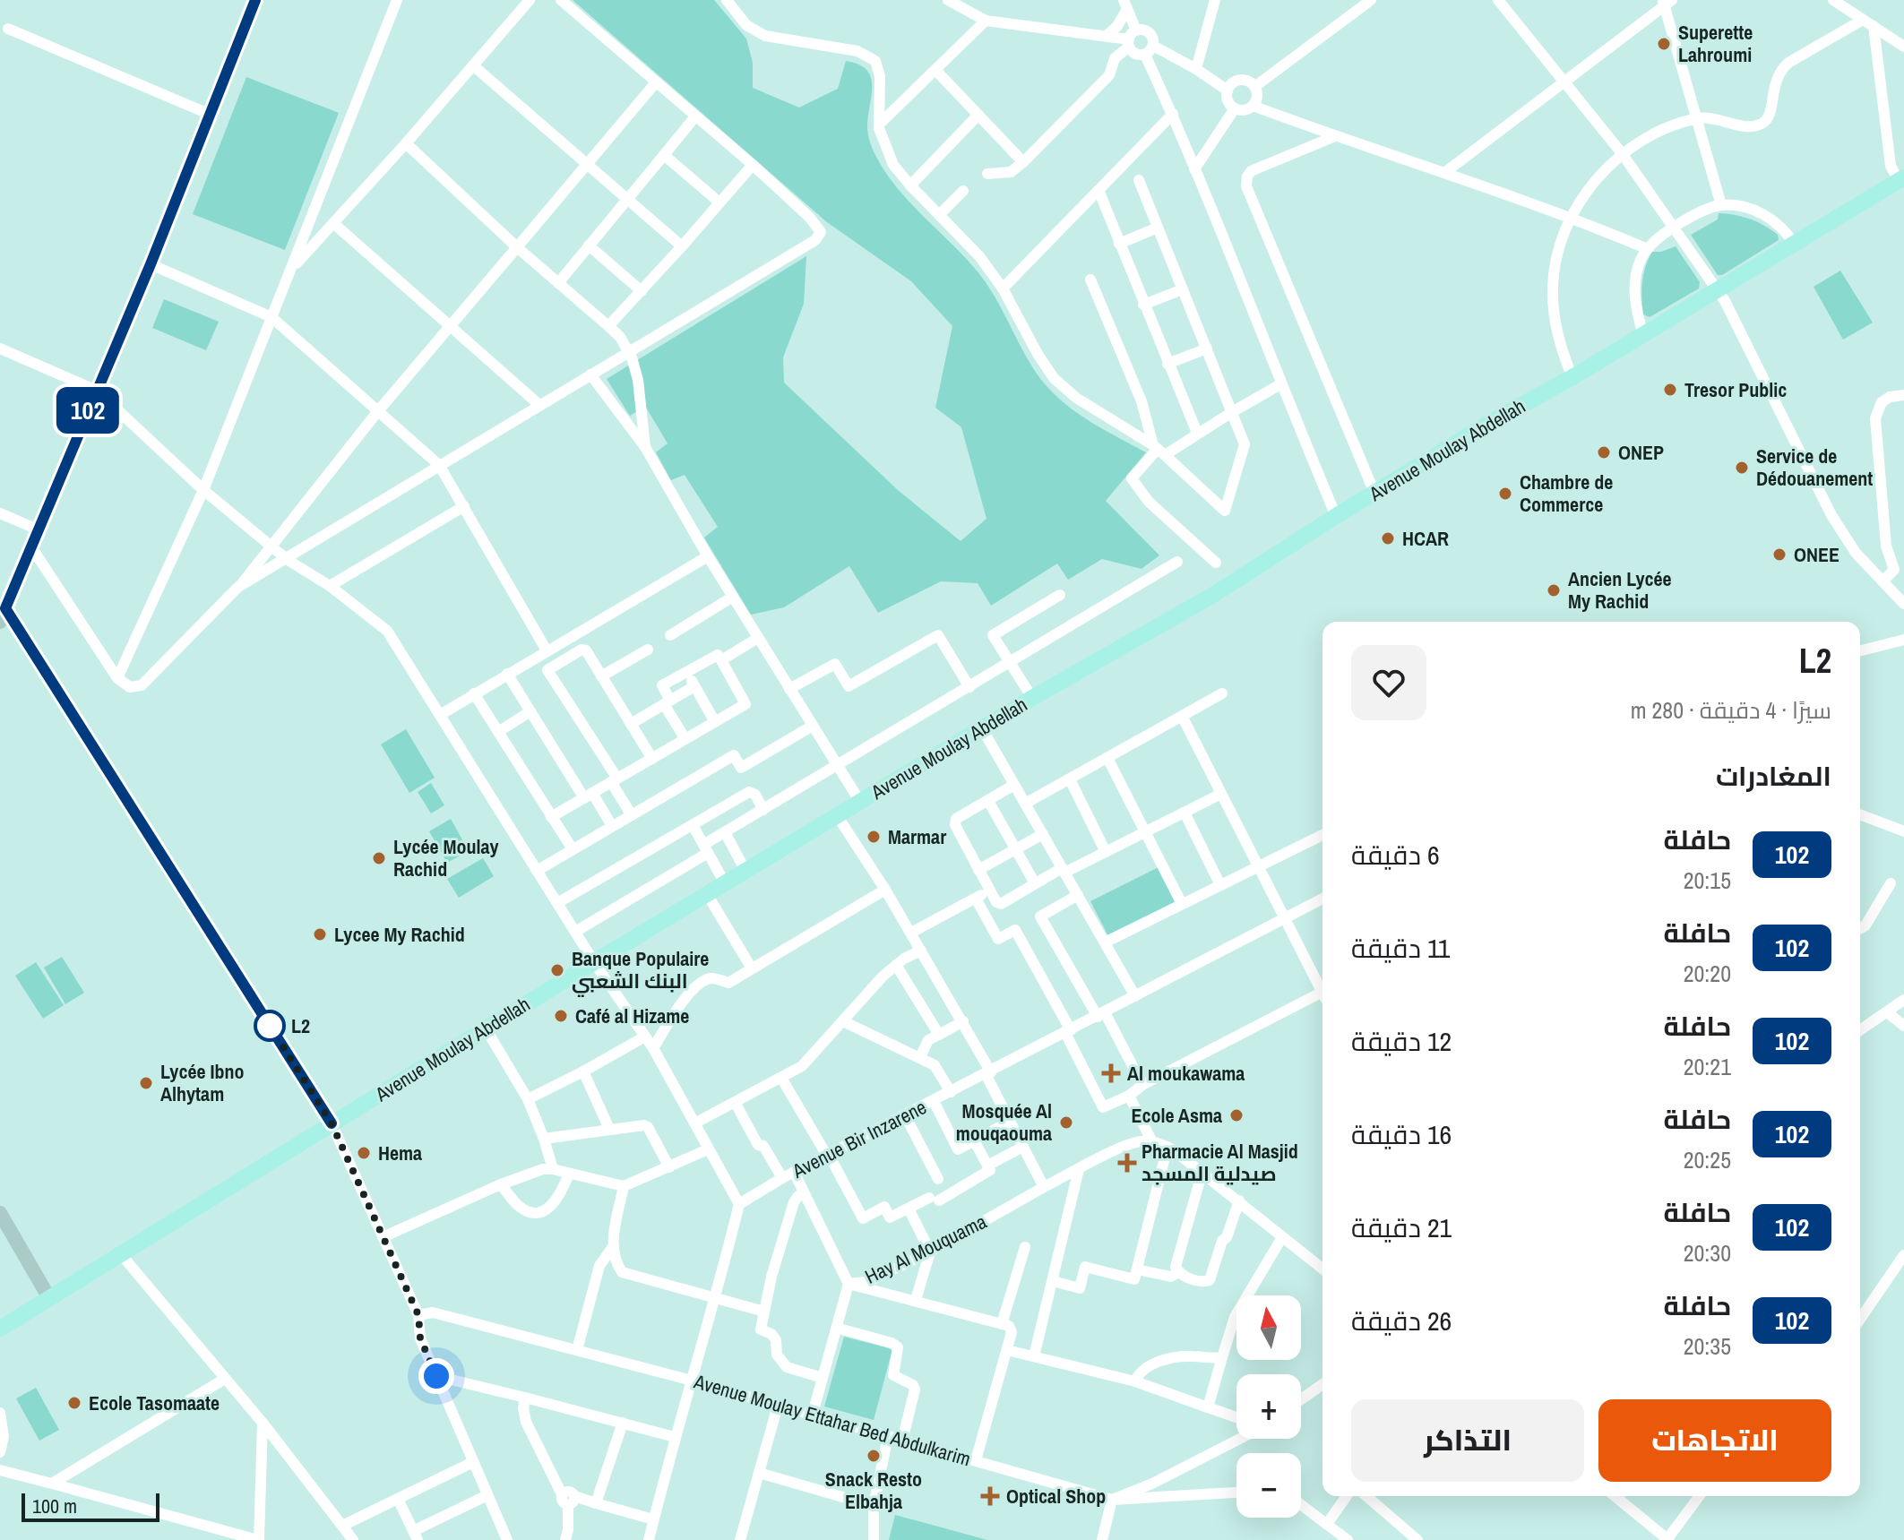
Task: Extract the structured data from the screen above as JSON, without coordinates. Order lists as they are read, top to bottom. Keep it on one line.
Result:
{"streets":{"main road":["Avenue Moulay Abdellah"],"street":["Avenue Bir Inzarene","Hay Al Mouquama","Avenue Moulay Ettahar Bed Abdulkarim"]},"crossings":[["Hay Al Mouquama","Avenue Moulay Ettahar Bed Abdulkarim"]],"places":{"other":["Superette Lahroumi","Tresor Public","ONEP","Service de Dédouanement","Chambre de Commerce","HCAR","ONEE","Ancien Lycée My Rachid","Marmar","Lycée Moulay Rachid","Lycee My Rachid","Banque Populaire البنك الشعبي","Café al Hizame","L2","Lycée Ibno Alhytam","Ecole Asma","Mosquée Al mouqaouma","Hema","Ecole Tasomaate","Snack Resto Elbahja"],"health":["Al moukawama","Pharmacie Al Masjid صيدلية المسجد","Optical Shop"]},"lines":["bus line 102"],"scale_bar":"100 m","north":"top","page":{"on_map":"102","heading":[["L2","سيرًا · 4 دقيقة · 280 m"],"المغادرات"],"list":[{"mark":"102","name":"حافلة","note":"20:15","value":"6 دقيقة"},{"mark":"102","name":"حافلة","note":"20:20","value":"11 دقيقة"},{"mark":"102","name":"حافلة","note":"20:21","value":"12 دقيقة"},{"mark":"102","name":"حافلة","note":"20:25","value":"16 دقيقة"},{"mark":"102","name":"حافلة","note":"20:30","value":"21 دقيقة"},{"mark":"102","name":"حافلة","note":"20:35","value":"26 دقيقة"}],"map_buttons":["+","−"],"buttons":["الاتجاهات","التذاكر"],"scale":"100 m"}}
